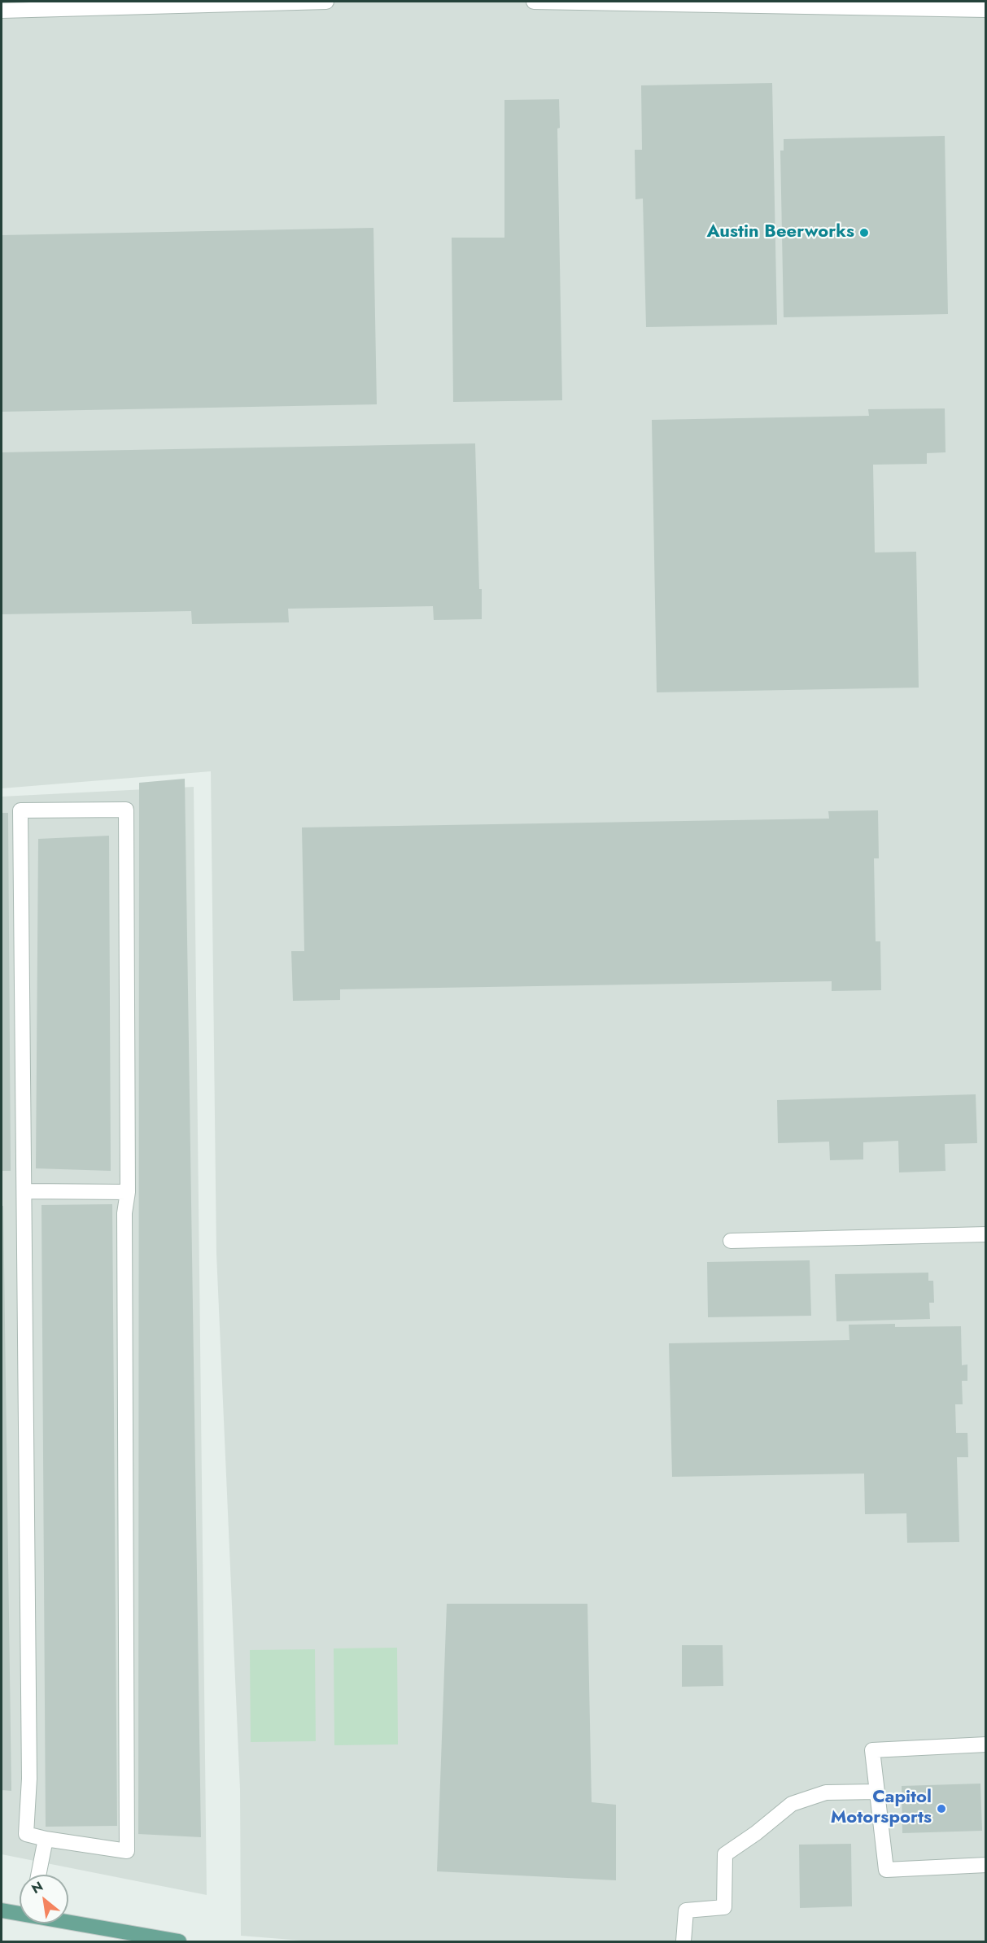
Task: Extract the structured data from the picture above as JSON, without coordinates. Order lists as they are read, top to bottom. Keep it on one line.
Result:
{"places":["Austin Beerworks","Capitol Motorsports"],"north":"top left"}
